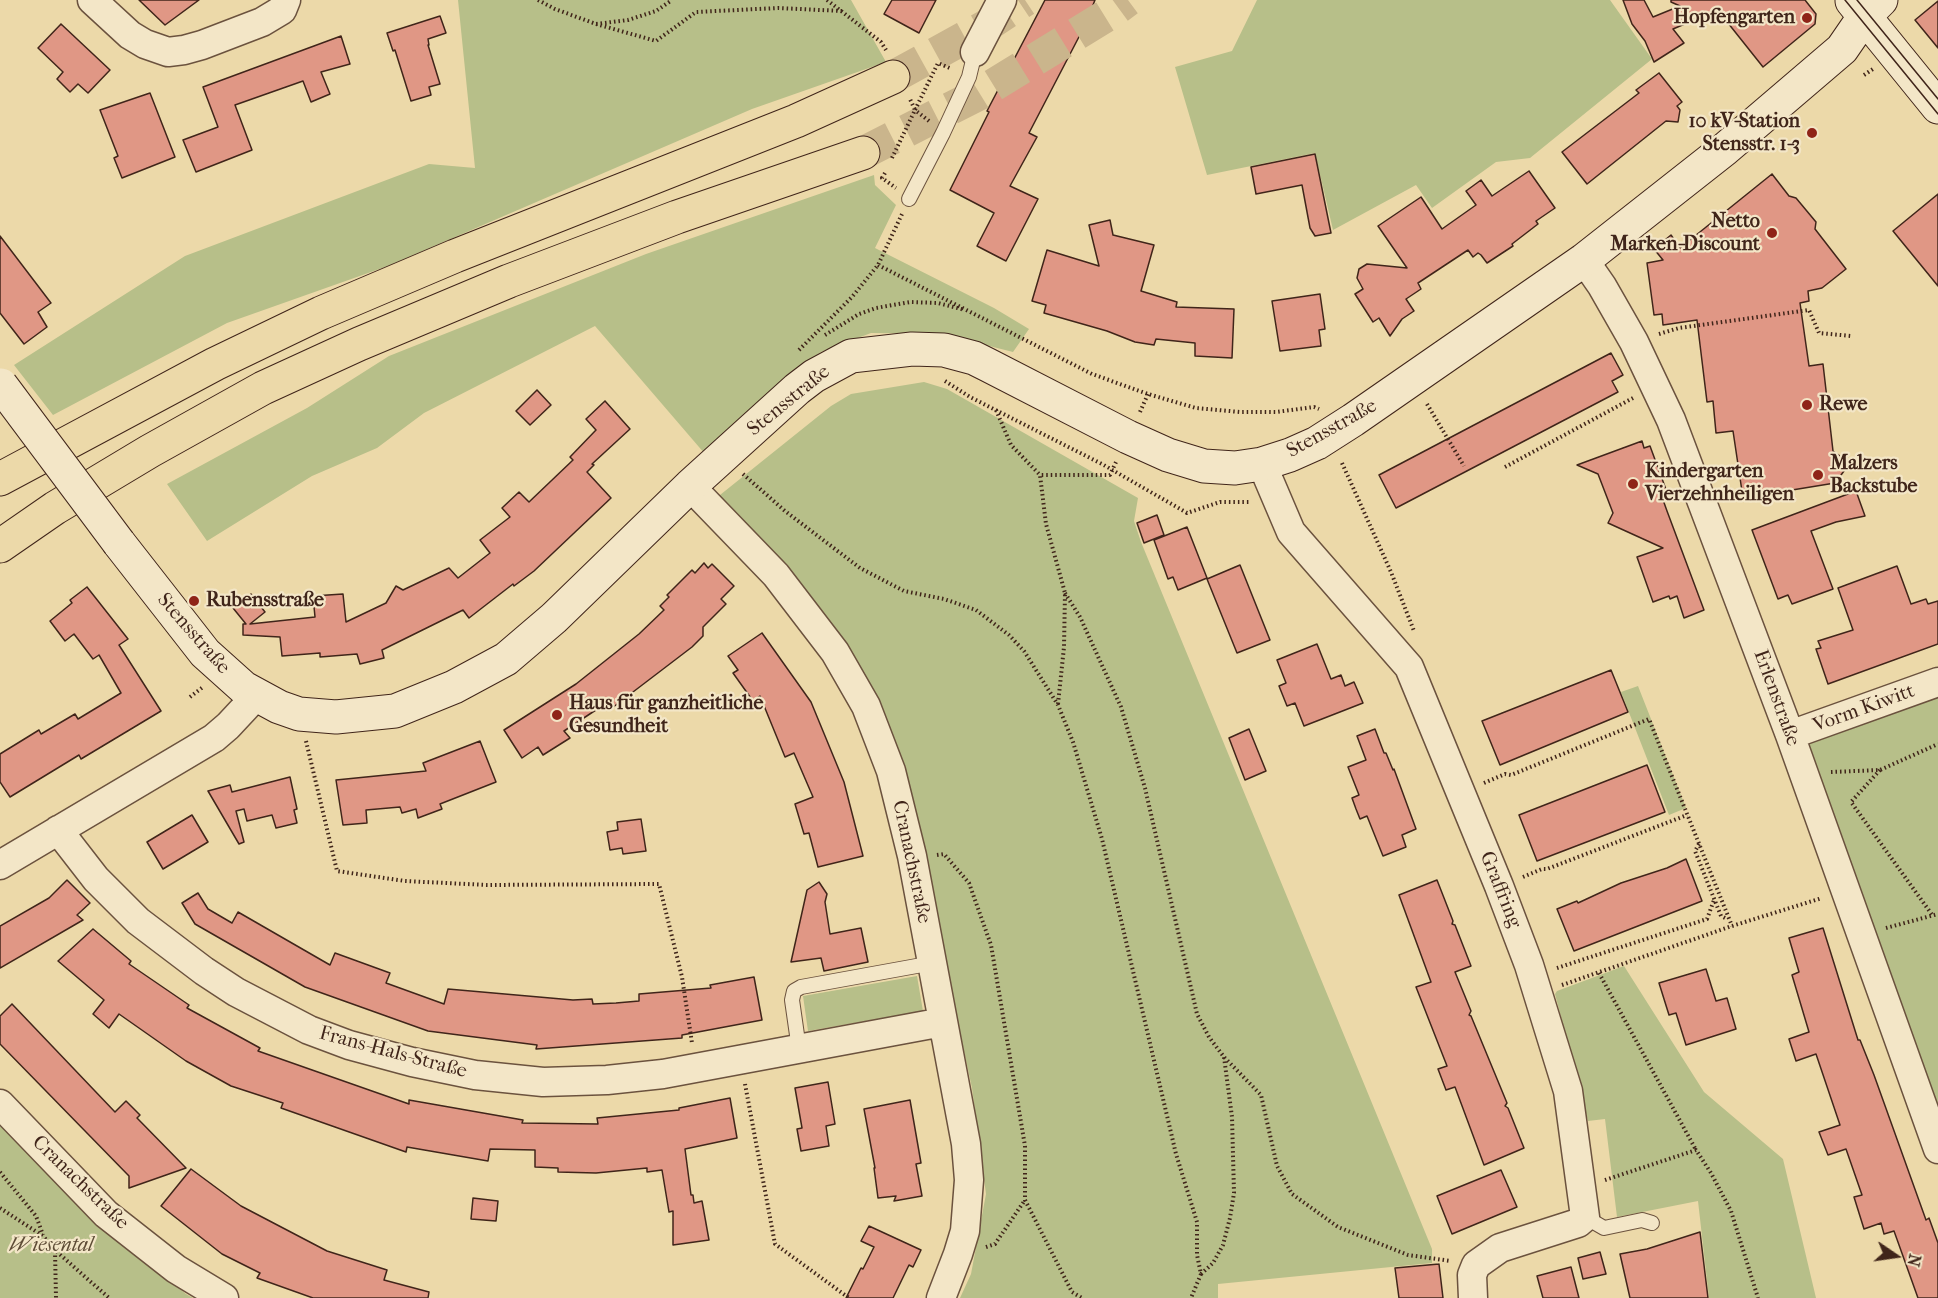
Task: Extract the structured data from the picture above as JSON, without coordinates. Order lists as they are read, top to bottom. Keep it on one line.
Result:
{"streets":{"street":["Stensstraße","Erlenstraße","Vorm Kiwitt","Cranachstraße","Graffring","Frans-Hals-Straße"]},"crossings":[["Stensstraße","Erlenstraße"],["Stensstraße","Cranachstraße"],["Stensstraße","Graffring"],["Erlenstraße","Vorm Kiwitt"],["Cranachstraße","Frans-Hals-Straße"]],"parks":["Wiesental"],"places":["Hopfengarten","10 kV-Station Stensstr. 1-3","Netto Marken-Discount","Rewe","Malzers Backstube","Kindergarten Vierzehnheiligen","Rubensstraße","Haus für ganzheitliche Gesundheit"],"north":"right"}
